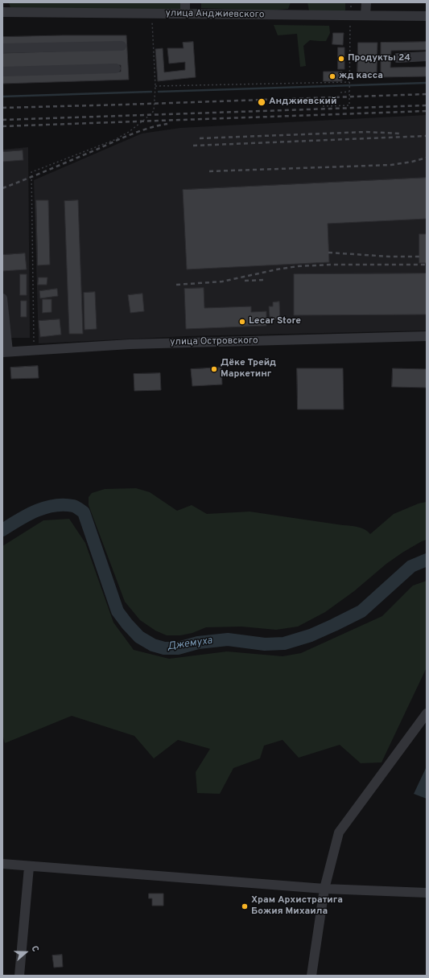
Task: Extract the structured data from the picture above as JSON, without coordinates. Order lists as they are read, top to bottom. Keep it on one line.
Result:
{"streets":{"street":["улица Анджиевского","улица Островского"]},"water":["Джемуха"],"places":["Продукты 24","жд касса","Анджиевский","Lecar Store","Дёке Трейд Маркетинг","Храм Архистратига Божия Михаила"],"north":"right"}
